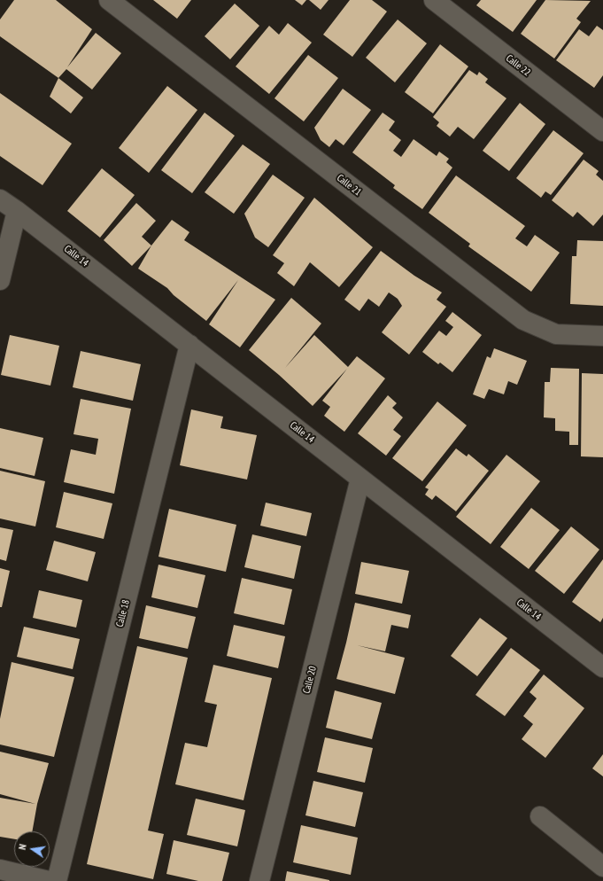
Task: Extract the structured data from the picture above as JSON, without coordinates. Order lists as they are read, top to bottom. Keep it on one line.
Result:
{"streets":{"street":["Calle 22","Calle 21","Calle 14","Calle 18","Calle 20"]},"crossings":[["Calle 14","Calle 18"],["Calle 14","Calle 20"]],"north":"left"}
